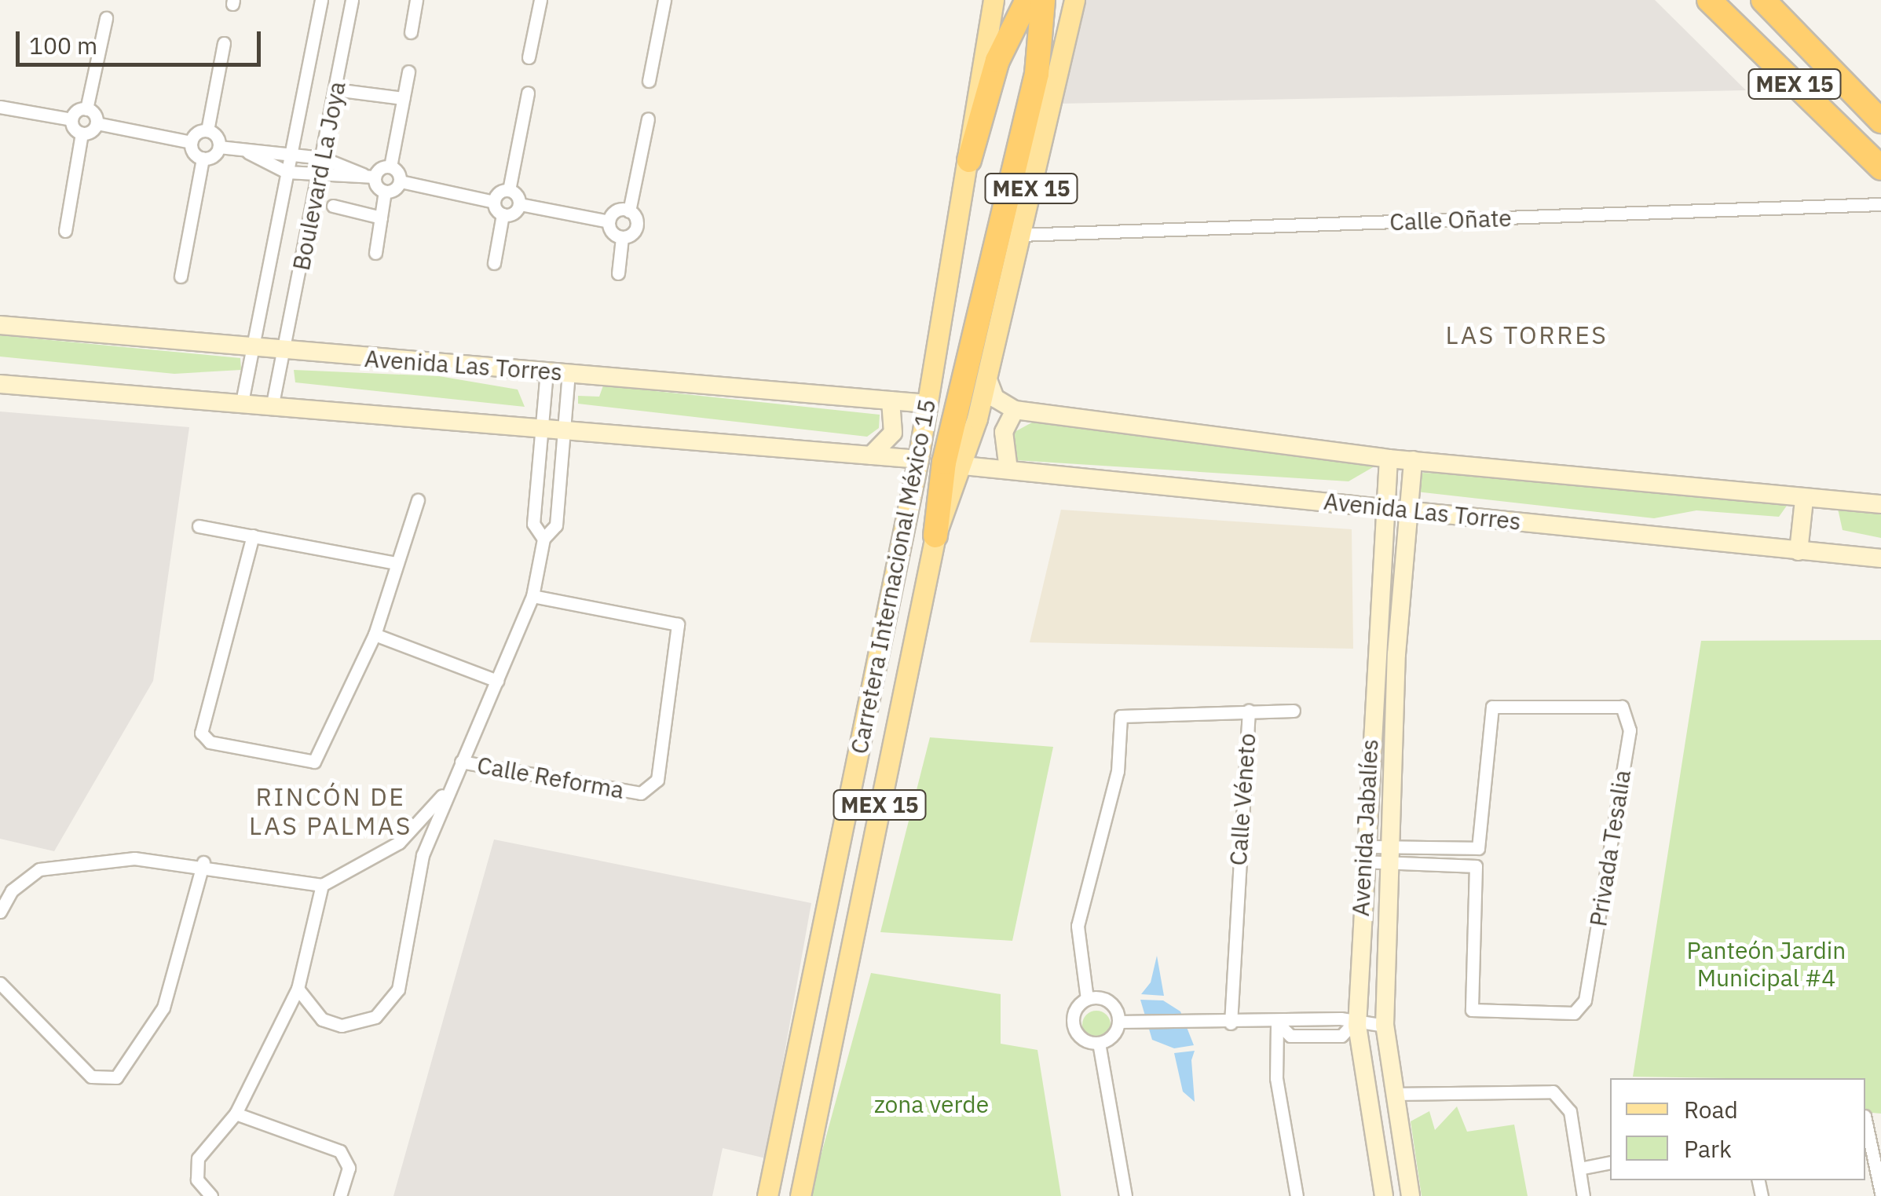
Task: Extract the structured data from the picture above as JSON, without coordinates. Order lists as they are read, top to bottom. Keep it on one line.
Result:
{"streets":{"highway":["MEX 15"],"main road":["Carretera Internacional México 15"],"street":["Boulevard La Joya","Calle Oñate","Avenida Las Torres","Calle Reforma","Calle Véneto","Avenida Jabalíes","Privada Tesalia"]},"crossings":[["MEX 15","Calle Oñate"],["MEX 15","Carretera Internacional México 15"],["Boulevard La Joya","Avenida Las Torres"],["Avenida Las Torres","Carretera Internacional México 15"],["Avenida Las Torres","Avenida Jabalíes"],["Avenida Jabalíes","Privada Tesalia"]],"districts":["LAS TORRES","RINCÓN DE LAS PALMAS"],"parks":["Panteón Jardin Municipal #4","zona verde"],"legend":["Road","Park"],"scale_bar":"100 m"}
